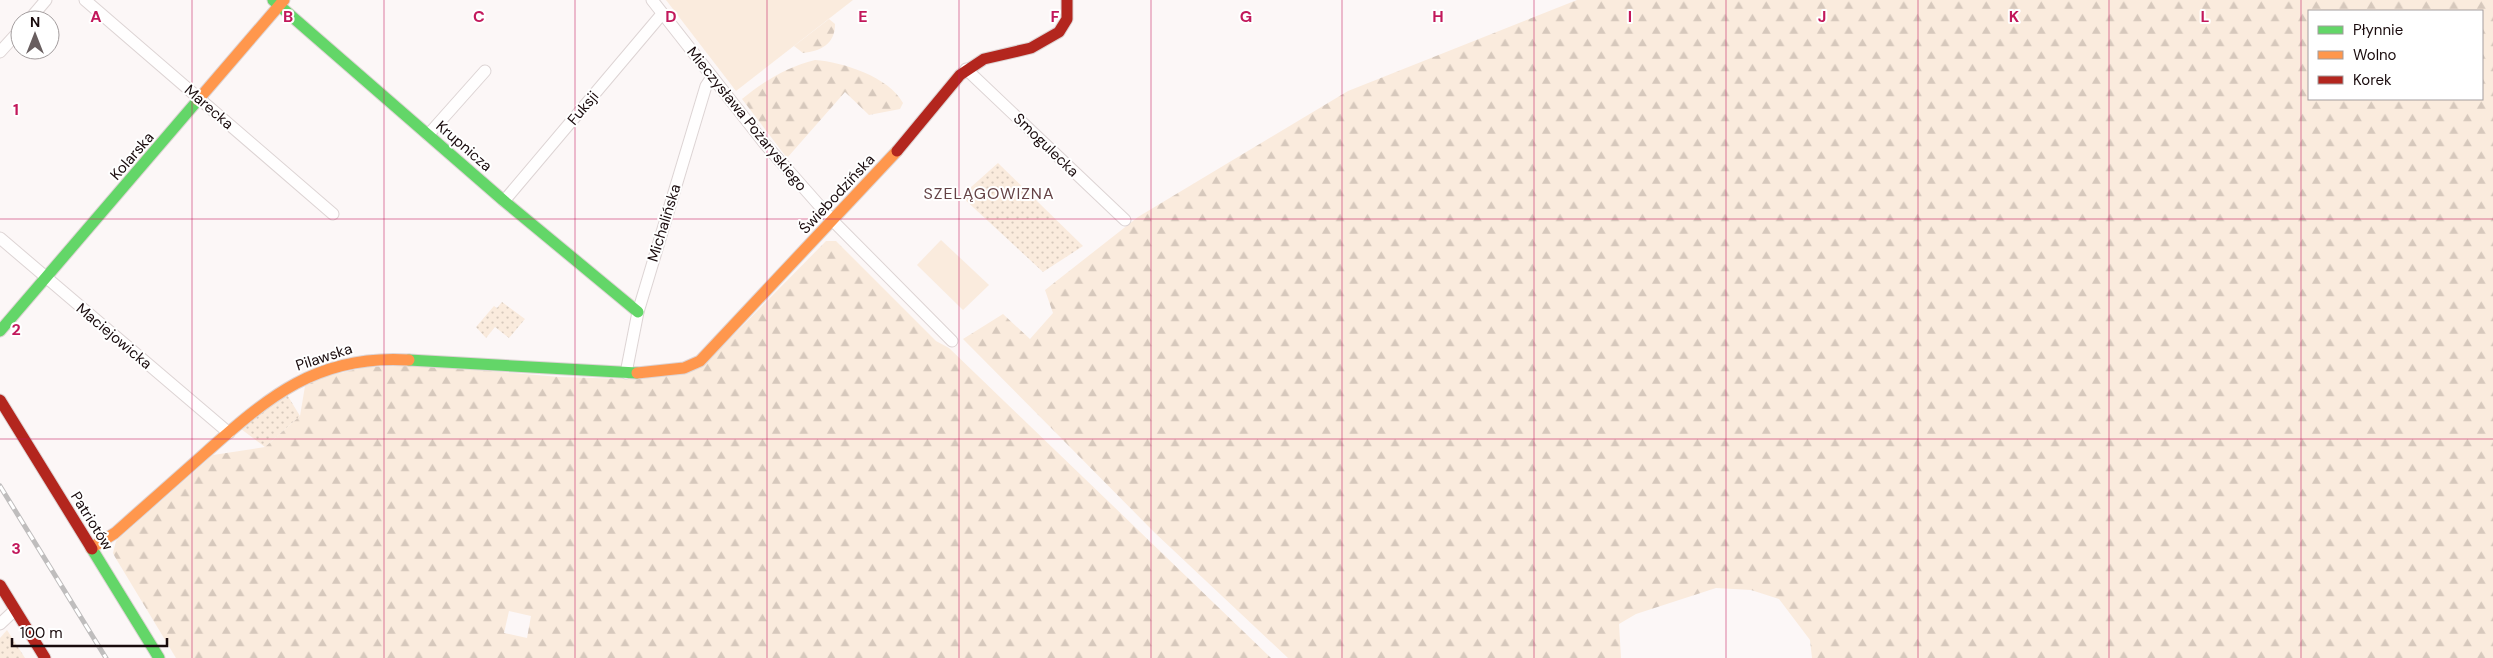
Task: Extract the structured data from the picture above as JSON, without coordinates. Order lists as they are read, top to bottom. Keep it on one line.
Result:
{"streets":{"street":["Marecka","Fuksji","Mieczysława Pożaryskiego","Smogulecka","Krupnicza","Kolarska","Świebodzińska","Michalińska","Maciejowicka","Pilawska","Patriotów"]},"crossings":[["Marecka","Kolarska"],["Fuksji","Mieczysława Pożaryskiego"],["Fuksji","Krupnicza"],["Mieczysława Pożaryskiego","Świebodzińska"],["Mieczysława Pożaryskiego","Michalińska"],["Smogulecka","Świebodzińska"],["Krupnicza","Kolarska"],["Krupnicza","Michalińska"],["Kolarska","Maciejowicka"],["Świebodzińska","Michalińska"],["Świebodzińska","Pilawska"],["Michalińska","Pilawska"],["Maciejowicka","Pilawska"],["Pilawska","Patriotów"]],"districts":["SZELĄGOWIZNA"],"legend":["Płynnie","Wolno","Korek"],"scale_bar":"100 m","north":"top","grid":{"columns":["A","B","C","D","E","F","G","H","I","J","K","L"],"rows":["1","2","3"]}}
